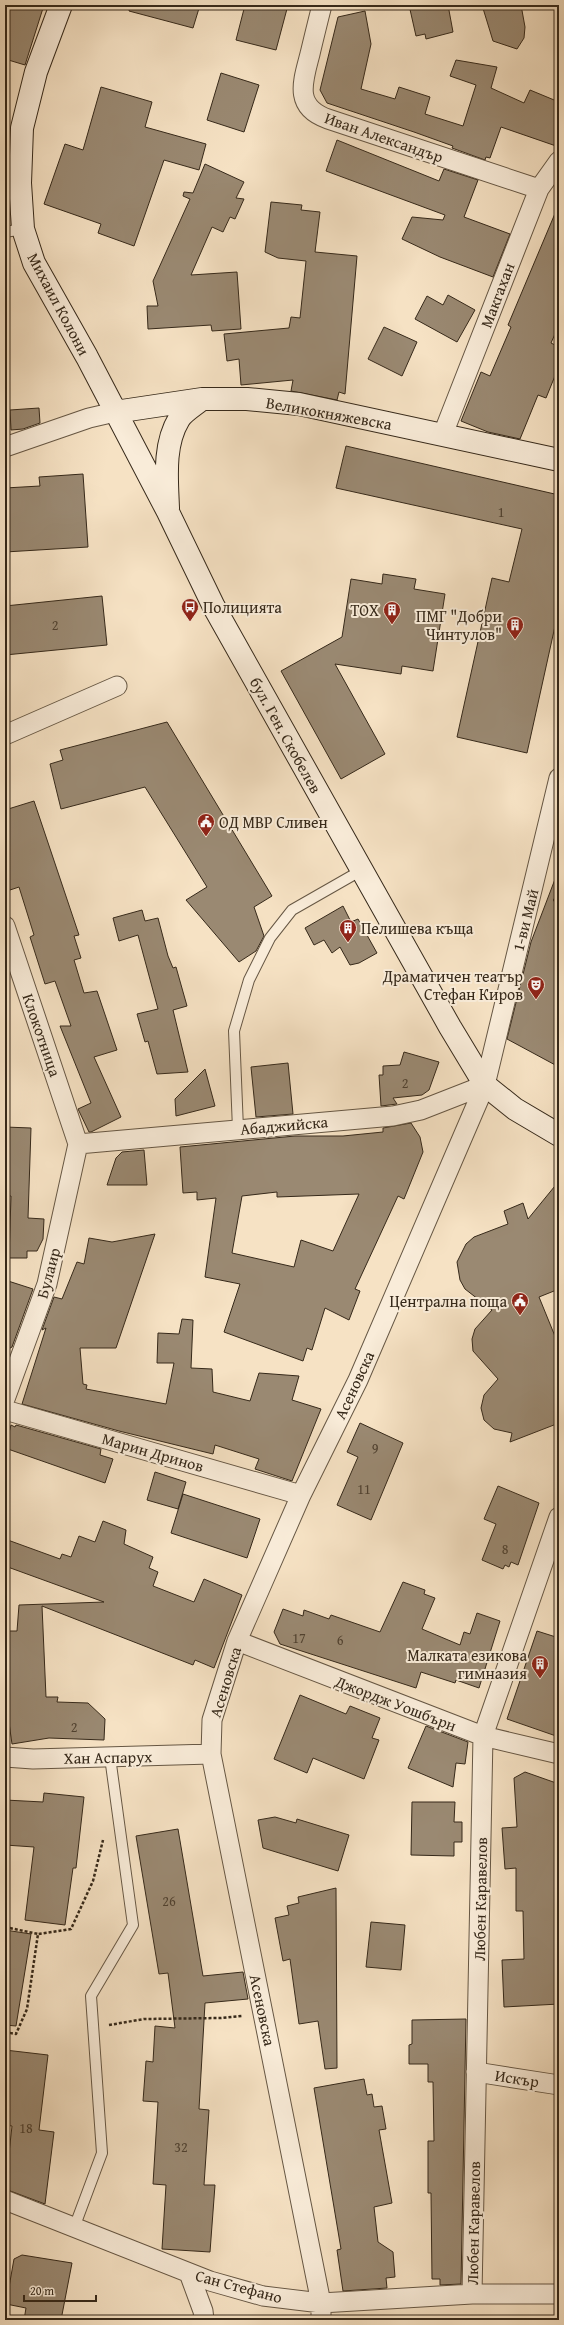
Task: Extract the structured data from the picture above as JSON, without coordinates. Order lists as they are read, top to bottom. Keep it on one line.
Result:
{"streets":{"street":["Иван Александър","Макгахан","Михаил Колони","Великокняжевска","бул. Ген. Скобелев","1-ви Май","Клокотница","Абаджийска","Булаир","Асеновска","Марин Дринов","Джордж Уошбърн","Хан Аспарух","Любен Каравелов","Искър","Сан Стефано"]},"crossings":[["Иван Александър","Макгахан"],["Макгахан","Великокняжевска"],["Михаил Колони","Великокняжевска"],["Михаил Колони","бул. Ген. Скобелев"],["бул. Ген. Скобелев","1-ви Май"],["бул. Ген. Скобелев","Абаджийска"],["бул. Ген. Скобелев","Асеновска"],["1-ви Май","Абаджийска"],["1-ви Май","Асеновска"],["Клокотница","Абаджийска"],["Клокотница","Булаир"],["Абаджийска","Булаир"],["Абаджийска","Асеновска"],["Асеновска","Марин Дринов"],["Асеновска","Джордж Уошбърн"],["Асеновска","Хан Аспарух"],["Асеновска","Сан Стефано"],["Джордж Уошбърн","Любен Каравелов"],["Любен Каравелов","Искър"],["Любен Каравелов","Сан Стефано"]],"places":{"bus stop":["Полицията"],"building":["ТОХ","ПМГ \"Добри Чинтулов\"","Пелишева къща","Малката езикова гимназия"],"public building":["ОД МВР Сливен","Централна поща"],"theatre":["Драматичен театър Стефан Киров"]},"house_numbers":["1","2","2","9","11","8","17","6","2","26","18","32"],"scale_bar":"20 m"}
